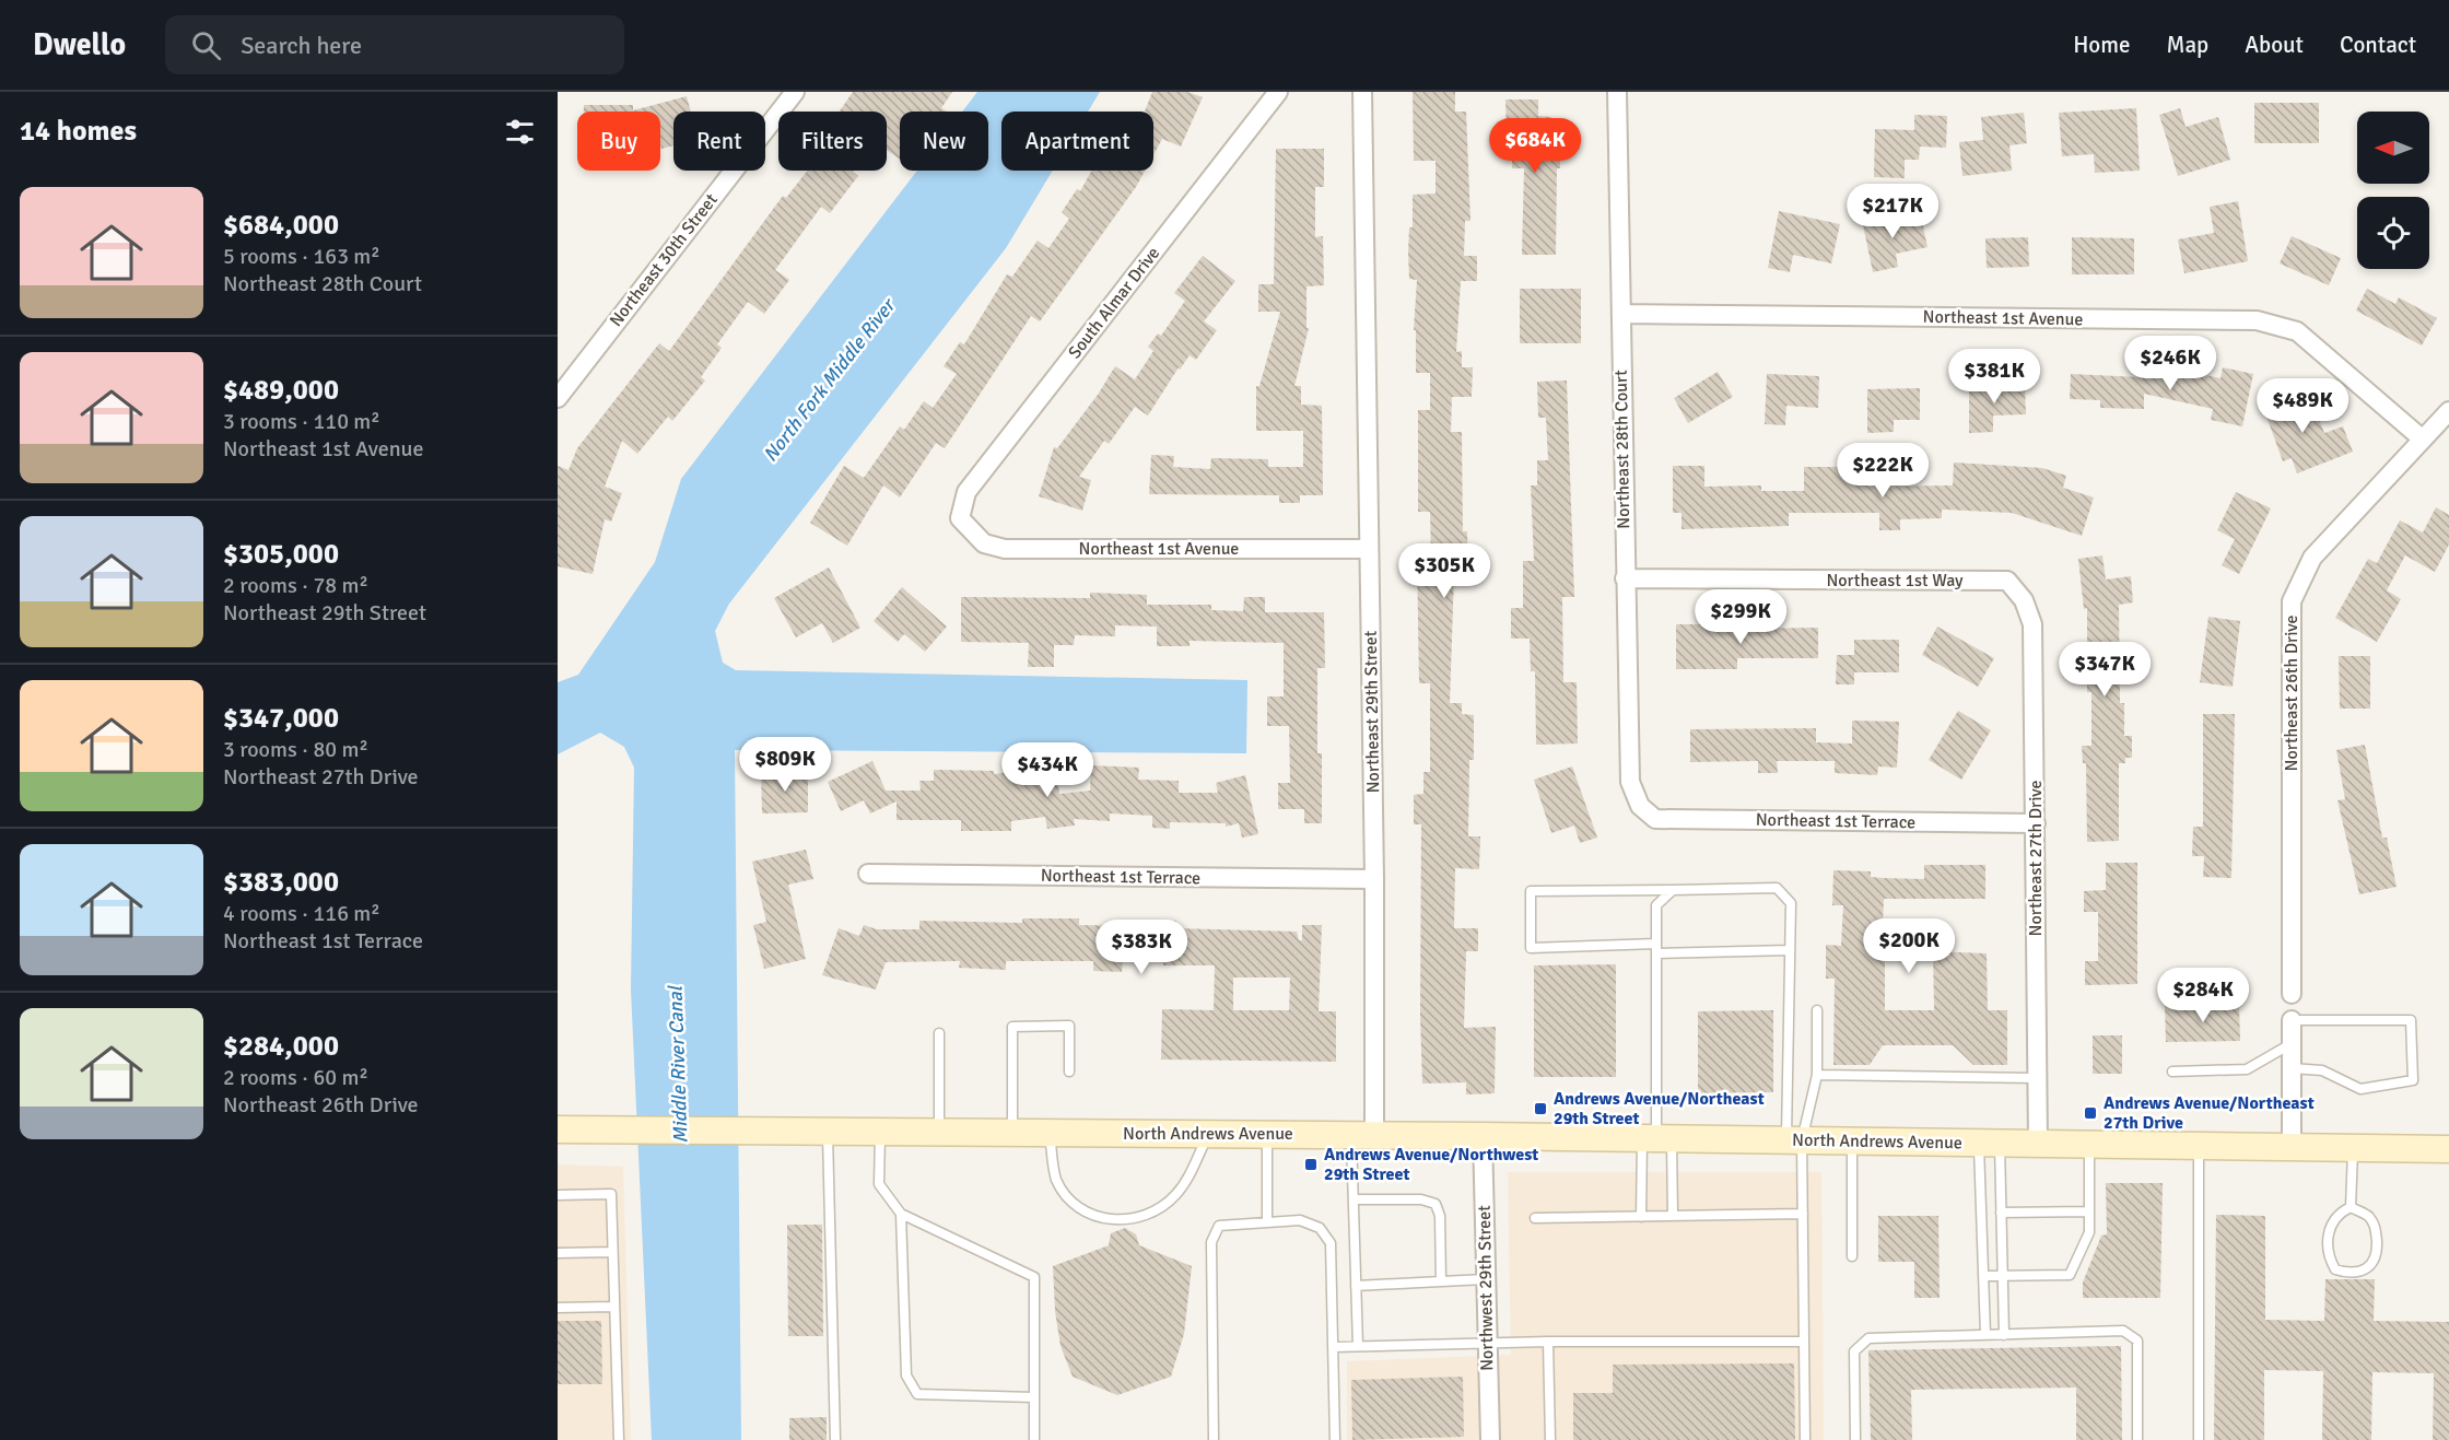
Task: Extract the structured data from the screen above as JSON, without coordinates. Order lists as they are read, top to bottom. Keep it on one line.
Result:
{"streets":{"main road":["North Andrews Avenue"],"street":["Northeast 30th Street","South Almar Drive","Northeast 1st Avenue","Northeast 28th Court","Northeast 1st Way","Northeast 26th Drive","Northeast 29th Street","Northeast 1st Terrace","Northeast 27th Drive","Northwest 29th Street"]},"crossings":[["South Almar Drive","Northeast 1st Avenue"],["Northeast 1st Avenue","Northeast 28th Court"],["Northeast 1st Avenue","Northeast 26th Drive"],["Northeast 1st Avenue","Northeast 29th Street"],["Northeast 28th Court","Northeast 1st Way"],["Northeast 28th Court","Northeast 1st Terrace"],["Northeast 1st Way","Northeast 27th Drive"],["Northeast 29th Street","Northeast 1st Terrace"],["Northeast 29th Street","North Andrews Avenue"],["Northeast 1st Terrace","Northeast 27th Drive"],["Northeast 27th Drive","North Andrews Avenue"],["North Andrews Avenue","Northwest 29th Street"]],"water":["North Fork Middle River","Middle River Canal"],"places":{"transit":["Andrews Avenue/Northeast 29th Street","Andrews Avenue/Northeast 27th Drive","Andrews Avenue/Northwest 29th Street"]},"north":"left","page":{"header":"Dwello","search":"Search here","nav":["Home","Map","About","Contact"],"heading":"14 homes","chip":["Buy","Rent","Filters","New","Apartment"],"price":["$684K","$217K","$246K","$381K","$489K","$222K","$305K","$299K","$347K","$809K","$434K","$200K","$383K","$284K"],"list":[{"name":"$684,000","note":"5 rooms · 163 m² · Northeast 28th Court"},{"name":"$489,000","note":"3 rooms · 110 m² · Northeast 1st Avenue"},{"name":"$305,000","note":"2 rooms · 78 m² · Northeast 29th Street"},{"name":"$347,000","note":"3 rooms · 80 m² · Northeast 27th Drive"},{"name":"$383,000","note":"4 rooms · 116 m² · Northeast 1st Terrace"},{"name":"$284,000","note":"2 rooms · 60 m² · Northeast 26th Drive"}]}}
